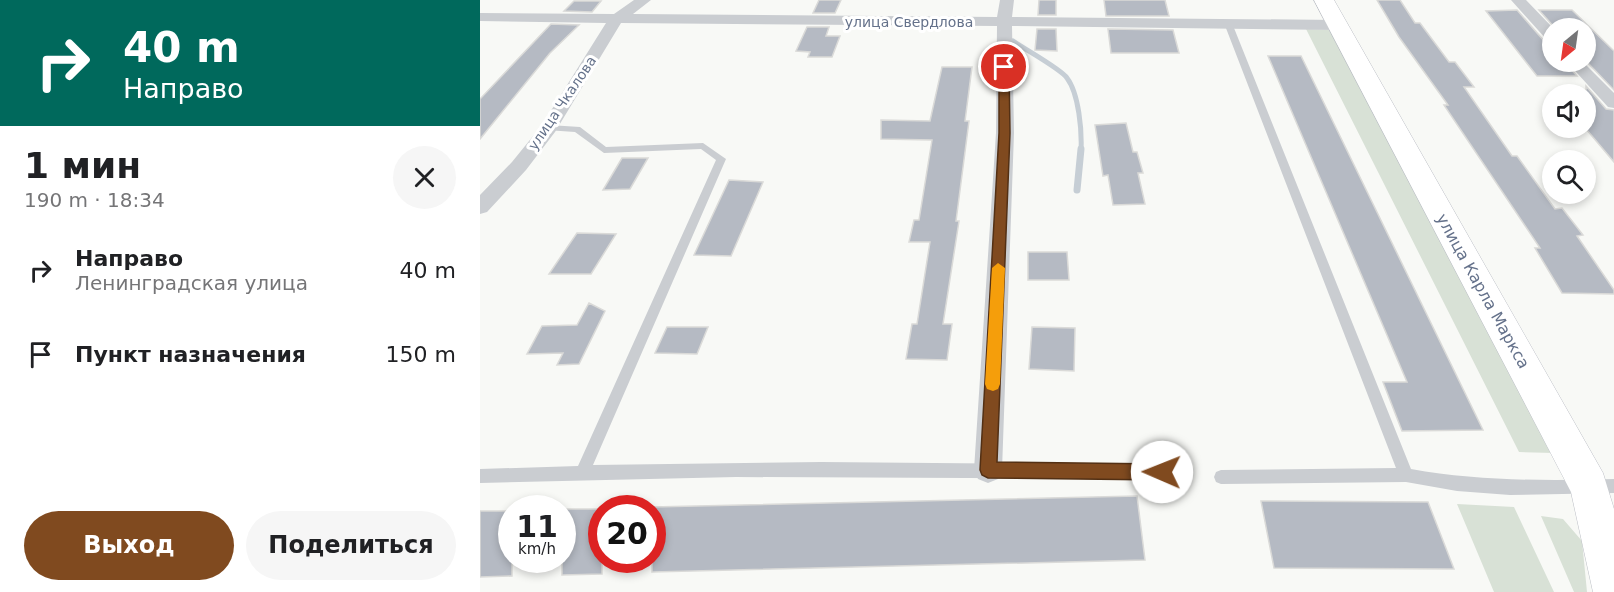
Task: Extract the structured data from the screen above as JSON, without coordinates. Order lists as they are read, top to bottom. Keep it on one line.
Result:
{"streets":{"street":["улица Свердлова","улица Чкалова","улица Карла Маркса"]},"crossings":[["улица Свердлова","улица Чкалова"],["улица Свердлова","улица Карла Маркса"]],"north":"bottom left","page":{"turn":["40 m","Направо"],"heading":["1 мин","190 m · 18:34"],"list":[{"name":"Направо","note":"Ленинградская улица","value":"40 m"},{"name":"Пункт назначения","value":"150 m"}],"speed":"11 km/h","limit":"20","buttons":["Выход","Поделиться"]}}
